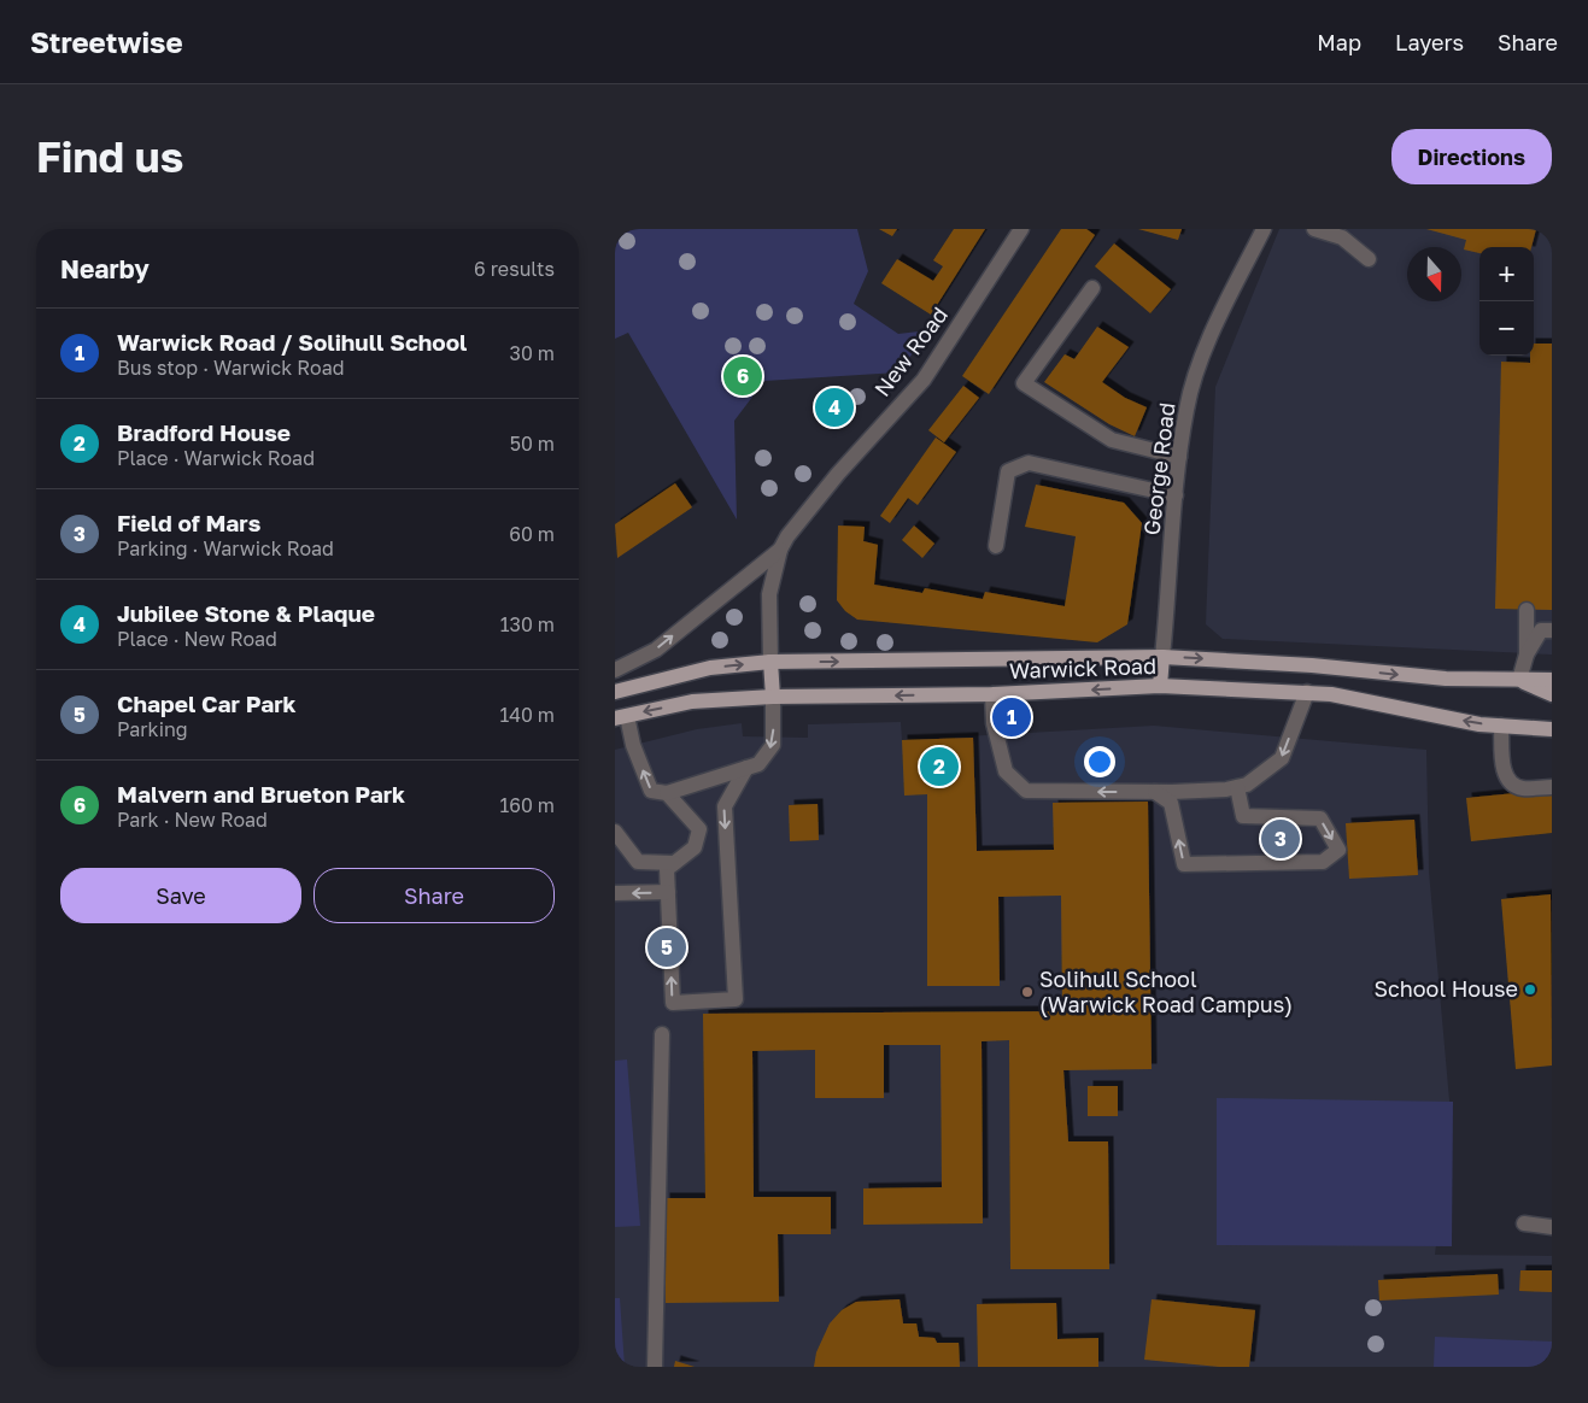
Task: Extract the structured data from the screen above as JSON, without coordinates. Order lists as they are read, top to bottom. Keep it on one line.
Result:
{"streets":{"main road":["Warwick Road"],"street":["New Road","George Road"]},"crossings":[["New Road","Warwick Road"],["George Road","Warwick Road"]],"places":["School House","Solihull School (Warwick Road Campus)"],"north":"bottom","page":{"header":"Streetwise","nav":["Map","Layers","Share"],"buttons":["Directions",["Save","Share"]],"title":"Find us","heading":["Nearby","6 results"],"map_buttons":["+","−"],"list":[{"mark":"1","name":"Warwick Road / Solihull School","note":"Bus stop · Warwick Road","value":"30 m"},{"mark":"2","name":"Bradford House","note":"Place · Warwick Road","value":"50 m"},{"mark":"3","name":"Field of Mars","note":"Parking · Warwick Road","value":"60 m"},{"mark":"4","name":"Jubilee Stone & Plaque","note":"Place · New Road","value":"130 m"},{"mark":"5","name":"Chapel Car Park","note":"Parking","value":"140 m"},{"mark":"6","name":"Malvern and Brueton Park","note":"Park · New Road","value":"160 m"}],"pins":["6","4","1","2","3","5"]}}
